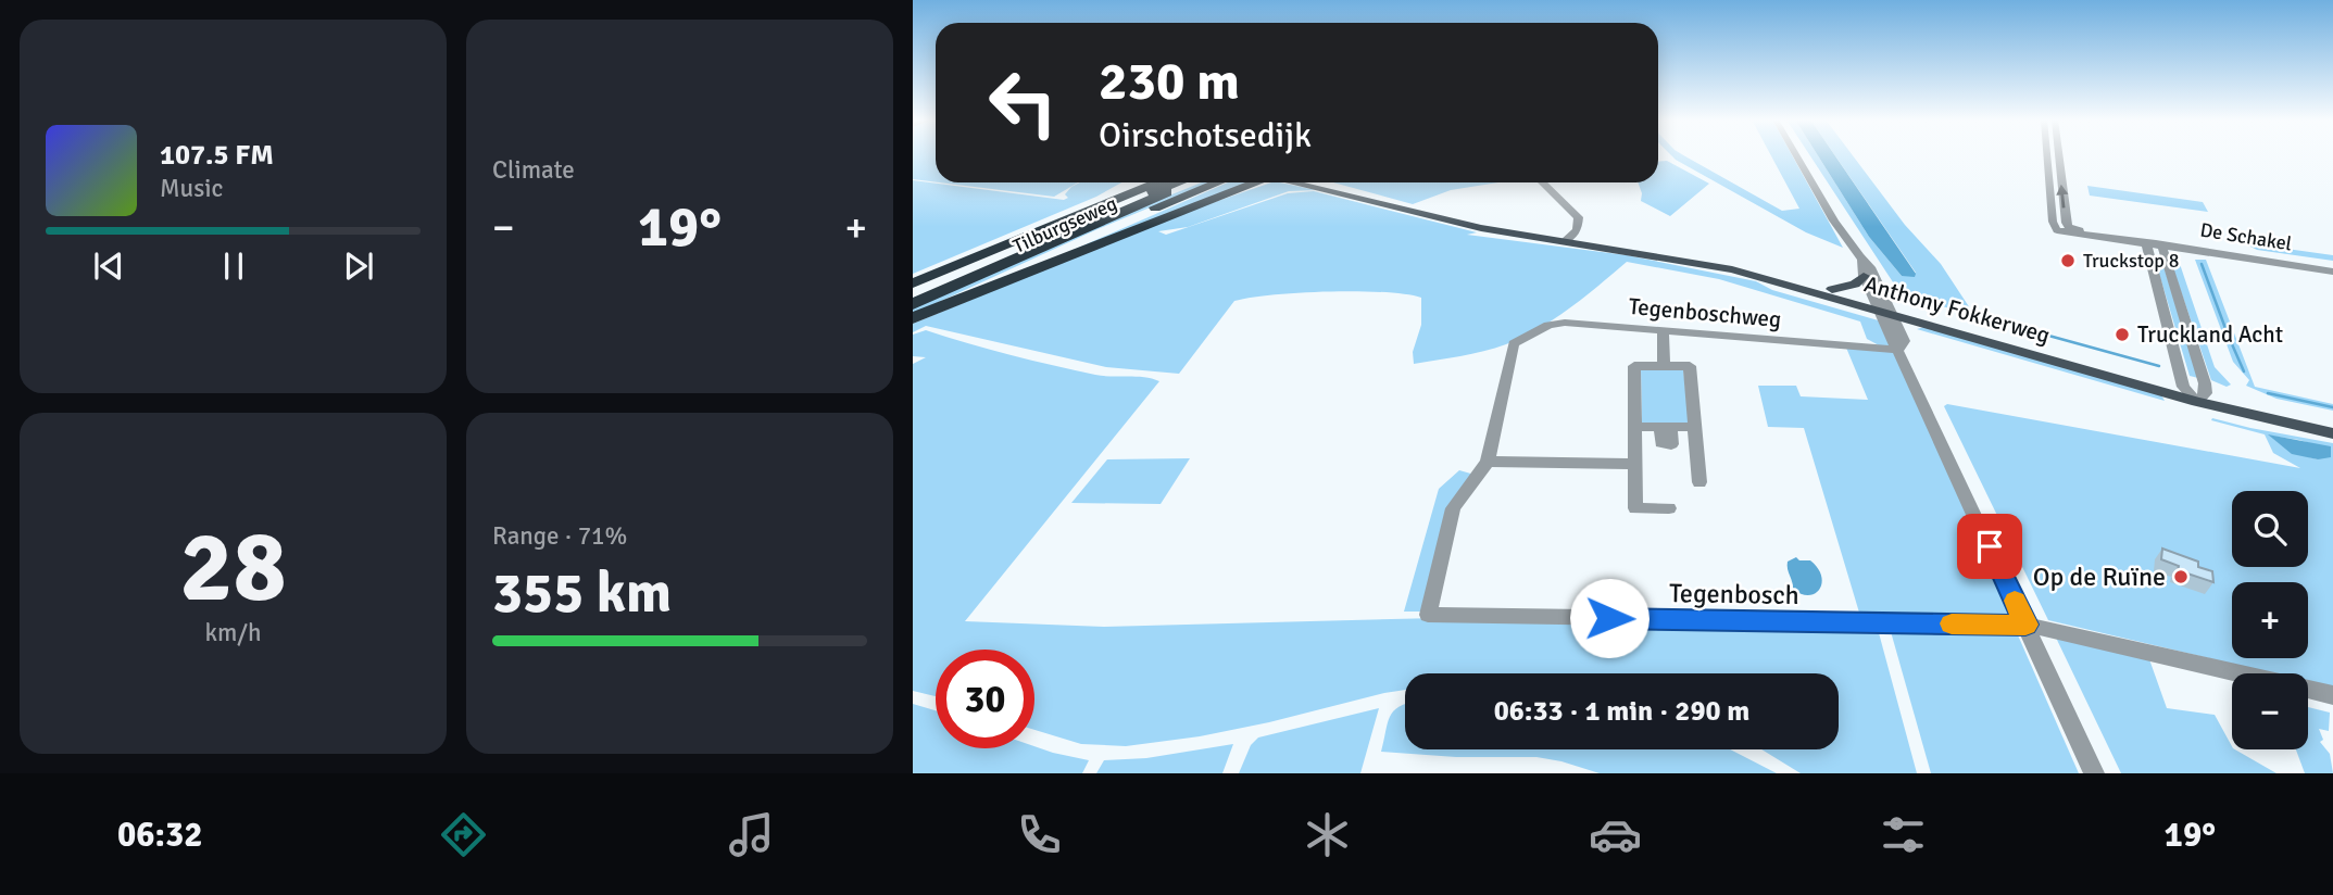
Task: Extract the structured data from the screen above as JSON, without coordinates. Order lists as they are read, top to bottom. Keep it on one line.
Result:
{"streets":{"highway":["Tilburgseweg"],"main road":["Anthony Fokkerweg"],"street":["De Schakel","Tegenboschweg","Tegenbosch"]},"crossings":[["Tegenboschweg","Tegenbosch"]],"places":["Truckstop 8","Truckland Acht","Op de Ruïne"],"page":{"tile":["Climate",["28","km/h"],["Range · 71%","355 km"]],"turn":["230 m","Oirschotsedijk"],"song":["107.5 FM","Music"],"heat":["−","19°","+"],"map_buttons":["+","−"],"limit":"30","trip":"06:33 · 1 min · 290 m","tabs":["06:32","19°"]}}
